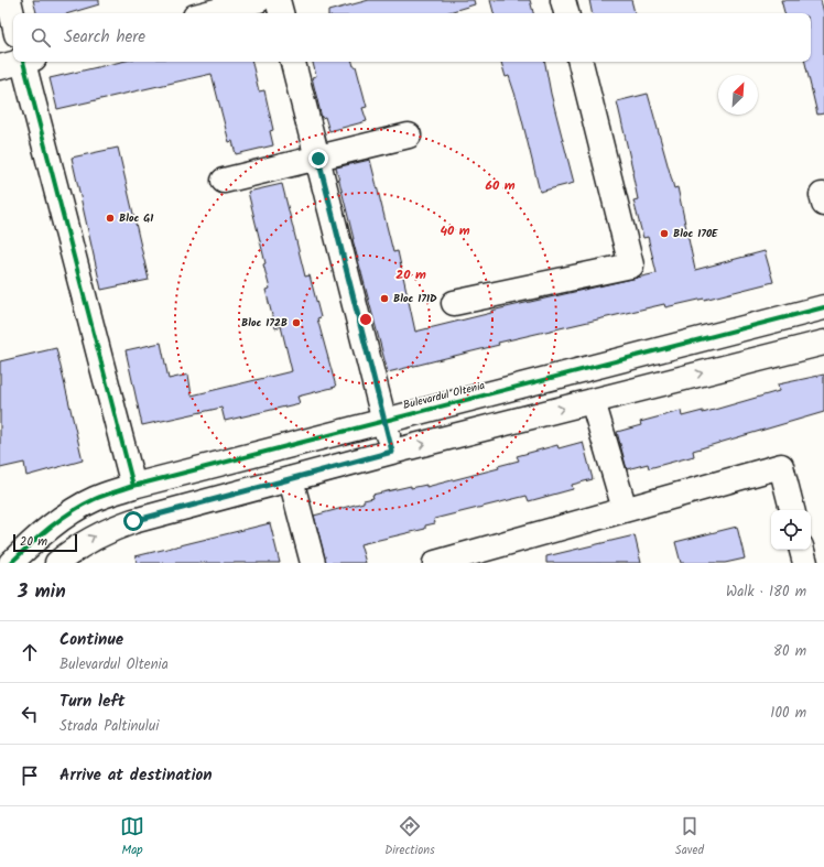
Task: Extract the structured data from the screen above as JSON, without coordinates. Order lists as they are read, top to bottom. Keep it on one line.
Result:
{"streets":{"street":["Bulevardul Oltenia"]},"places":["Bloc G1","Bloc 170E","Bloc 171D","Bloc 172B"],"scale_bar":"20 m","north":"top right","page":{"search":"Search here","scale":"20 m","heading":["3 min","Walk · 180 m"],"list":[["Continue","Bulevardul Oltenia","80 m"],["Turn left","Strada Paltinului","100 m"],"Arrive at destination"],"nav":["Map","Directions","Saved"]},"rings":["60 m","40 m","20 m"]}
